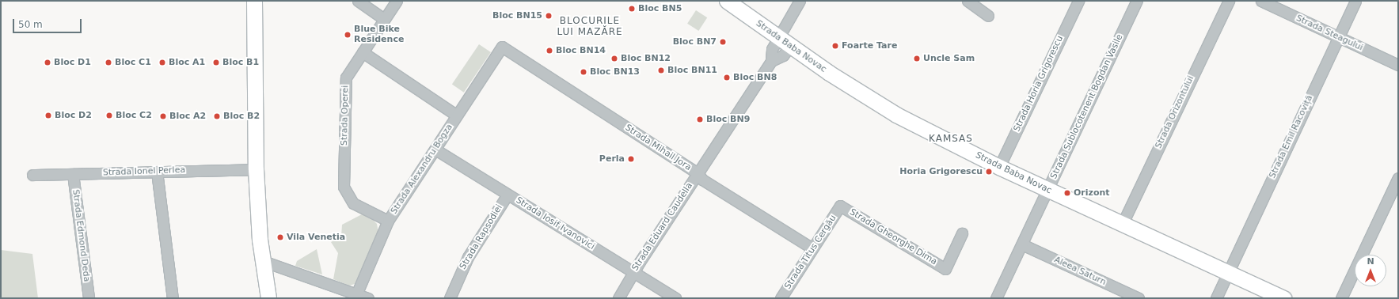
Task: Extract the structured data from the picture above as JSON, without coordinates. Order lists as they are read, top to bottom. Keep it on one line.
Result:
{"streets":{"main road":["Strada Baba Novac"],"street":["Strada Steagului","Strada Horia Grigorescu","Strada Sublocotenent Bogdan Vasile","Strada Orizontului","Strada Operei","Strada Emil Racoviță","Strada Mihail Jora","Strada Alexandru Bogza","Strada Ionel Perlea","Strada Iosif Ivanovici","Strada Eduard Caudella","Strada Edmond Deda","Strada Rapsodiei","Strada Gheorghe Dima","Strada Titus Cergău","Aleea Saturn"]},"crossings":[["Strada Steagului","Strada Emil Racoviță"],["Strada Baba Novac","Strada Horia Grigorescu"],["Strada Baba Novac","Strada Sublocotenent Bogdan Vasile"],["Strada Baba Novac","Strada Orizontului"],["Strada Baba Novac","Strada Emil Racoviță"],["Strada Baba Novac","Strada Eduard Caudella"],["Strada Sublocotenent Bogdan Vasile","Aleea Saturn"],["Strada Operei","Strada Alexandru Bogza"],["Strada Mihail Jora","Strada Alexandru Bogza"],["Strada Mihail Jora","Strada Eduard Caudella"],["Strada Mihail Jora","Strada Titus Cergău"],["Strada Alexandru Bogza","Strada Iosif Ivanovici"],["Strada Ionel Perlea","Strada Edmond Deda"],["Strada Iosif Ivanovici","Strada Eduard Caudella"],["Strada Iosif Ivanovici","Strada Rapsodiei"],["Strada Gheorghe Dima","Strada Titus Cergău"]],"districts":["BLOCURILE LUI MAZĂRE","KAMSAS"],"places":["Bloc BN5","Bloc BN15","Blue Bike Residence","Bloc BN7","Foarte Tare","Bloc BN14","Bloc BN12","Uncle Sam","Bloc D1","Bloc C1","Bloc A1","Bloc B1","Bloc BN11","Bloc BN13","Bloc BN8","Bloc D2","Bloc C2","Bloc A2","Bloc B2","Bloc BN9","Perla","Horia Grigorescu","Orizont","Vila Venetia"],"scale_bar":"50 m","north":"top"}
